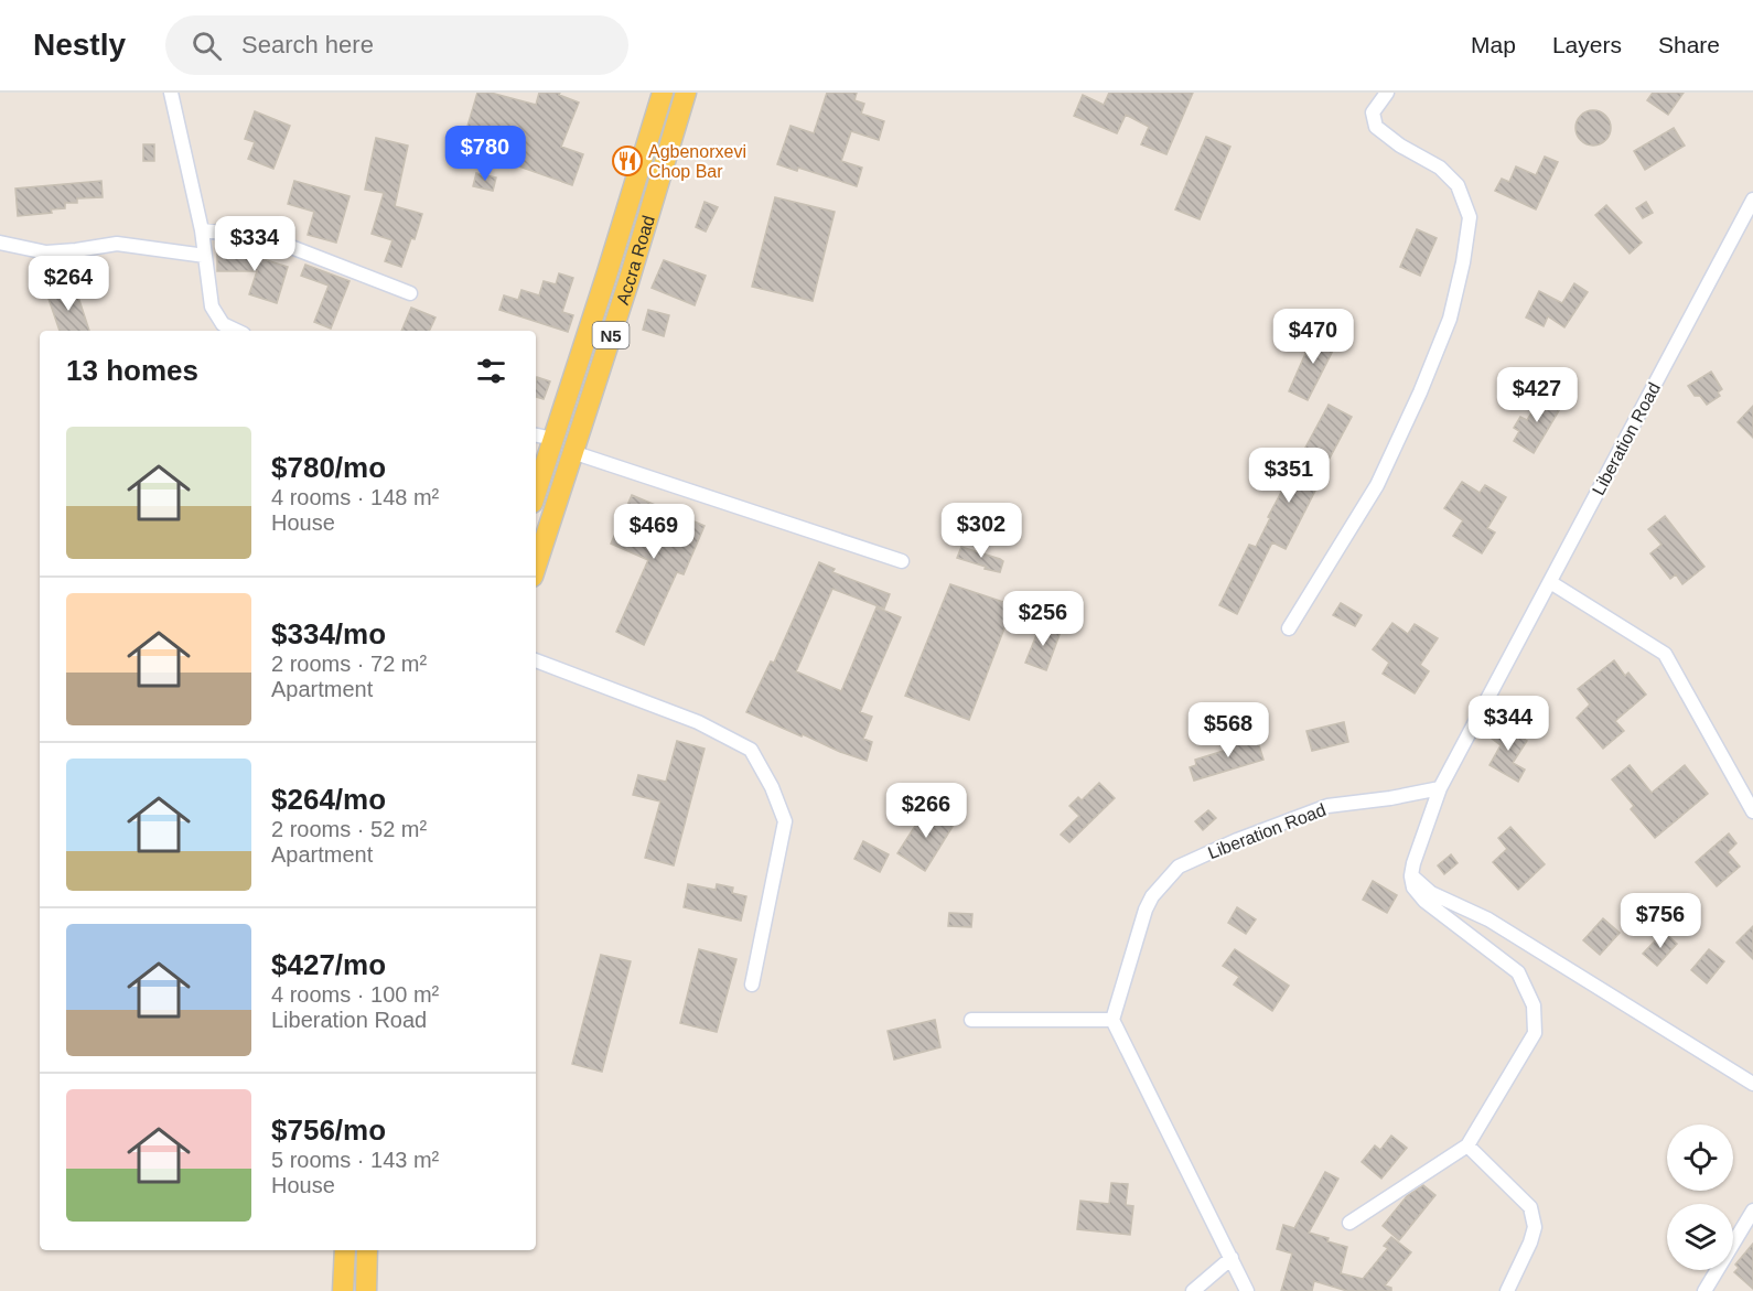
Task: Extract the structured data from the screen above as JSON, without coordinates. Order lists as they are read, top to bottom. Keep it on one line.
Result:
{"streets":{"main road":["Accra Road","N5"],"street":["Liberation Road"]},"places":{"restaurant":["Agbenorxevi Chop Bar"]},"page":{"header":"Nestly","search":"Search here","nav":["Map","Layers","Share"],"price":["$780","$334","$264","$470","$427","$351","$302","$469","$256","$344","$568","$266","$756"],"heading":"13 homes","list":[{"name":"$780/mo","note":"4 rooms · 148 m² · House"},{"name":"$334/mo","note":"2 rooms · 72 m² · Apartment"},{"name":"$264/mo","note":"2 rooms · 52 m² · Apartment"},{"name":"$427/mo","note":"4 rooms · 100 m² · Liberation Road"},{"name":"$756/mo","note":"5 rooms · 143 m² · House"}]}}
